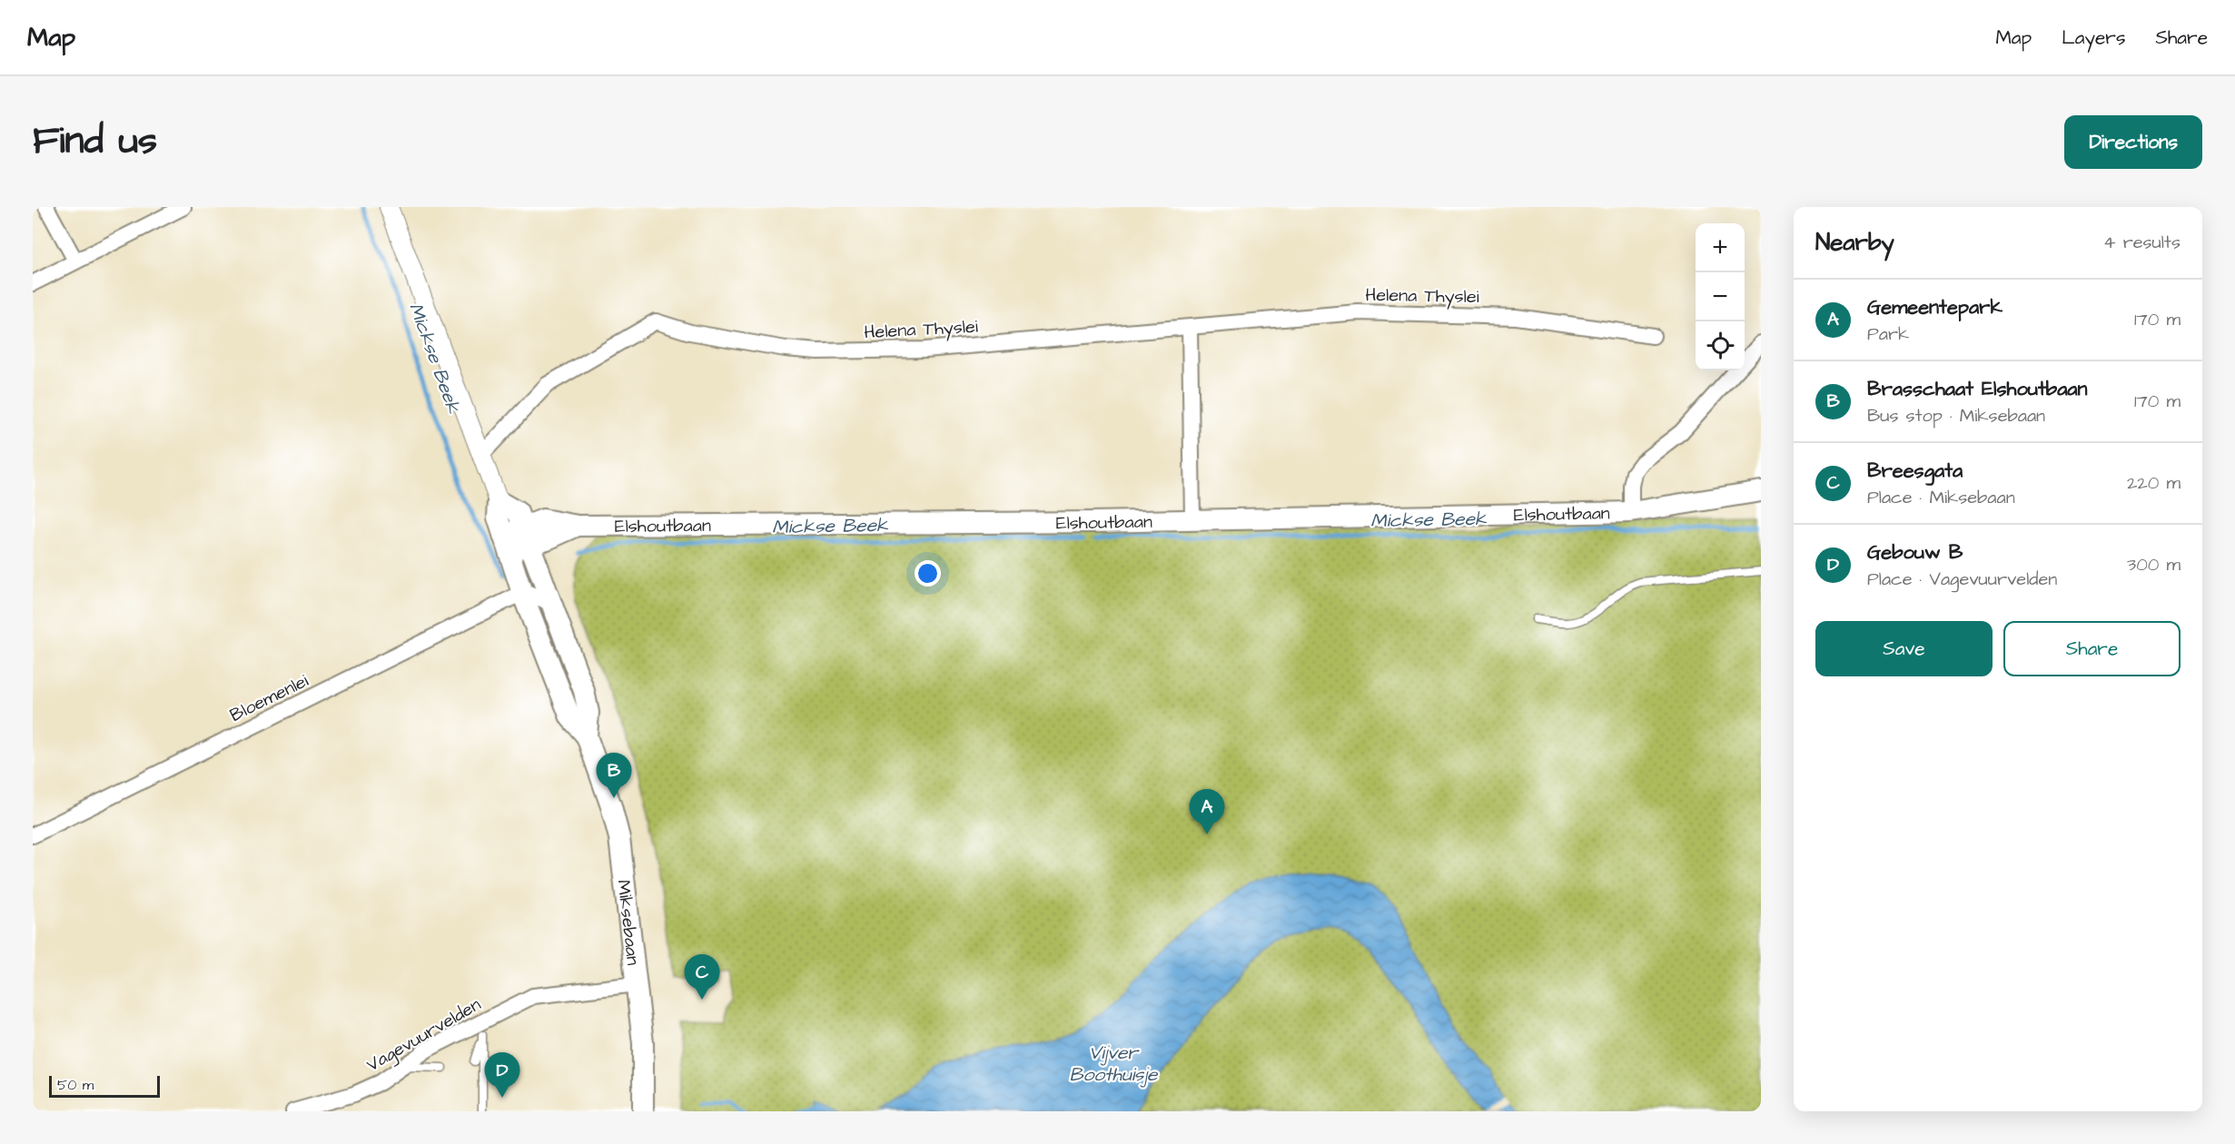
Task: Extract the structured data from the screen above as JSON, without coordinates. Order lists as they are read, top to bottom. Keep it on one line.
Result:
{"streets":{"main road":["Elshoutbaan","Miksebaan"],"street":["Helena Thyslei","Bloemenlei","Vagevuurvelden"]},"crossings":[["Helena Thyslei","Miksebaan"],["Elshoutbaan","Miksebaan"],["Bloemenlei","Miksebaan"],["Miksebaan","Vagevuurvelden"]],"water":["Mickse Beek","Vijver Boothuisje"],"scale_bar":"50 m","page":{"header":"Map","nav":["Map","Layers","Share"],"title":"Find us","buttons":["Directions",["Save","Share"]],"heading":["Nearby","4 results"],"map_buttons":["+","−"],"list":[{"mark":"A","name":"Gemeentepark","note":"Park","value":"170 m"},{"mark":"B","name":"Brasschaat Elshoutbaan","note":"Bus stop · Miksebaan","value":"170 m"},{"mark":"C","name":"Breesgata","note":"Place · Miksebaan","value":"220 m"},{"mark":"D","name":"Gebouw B","note":"Place · Vagevuurvelden","value":"300 m"}],"pins":["B","A","C","D"],"scale":"50 m"}}
